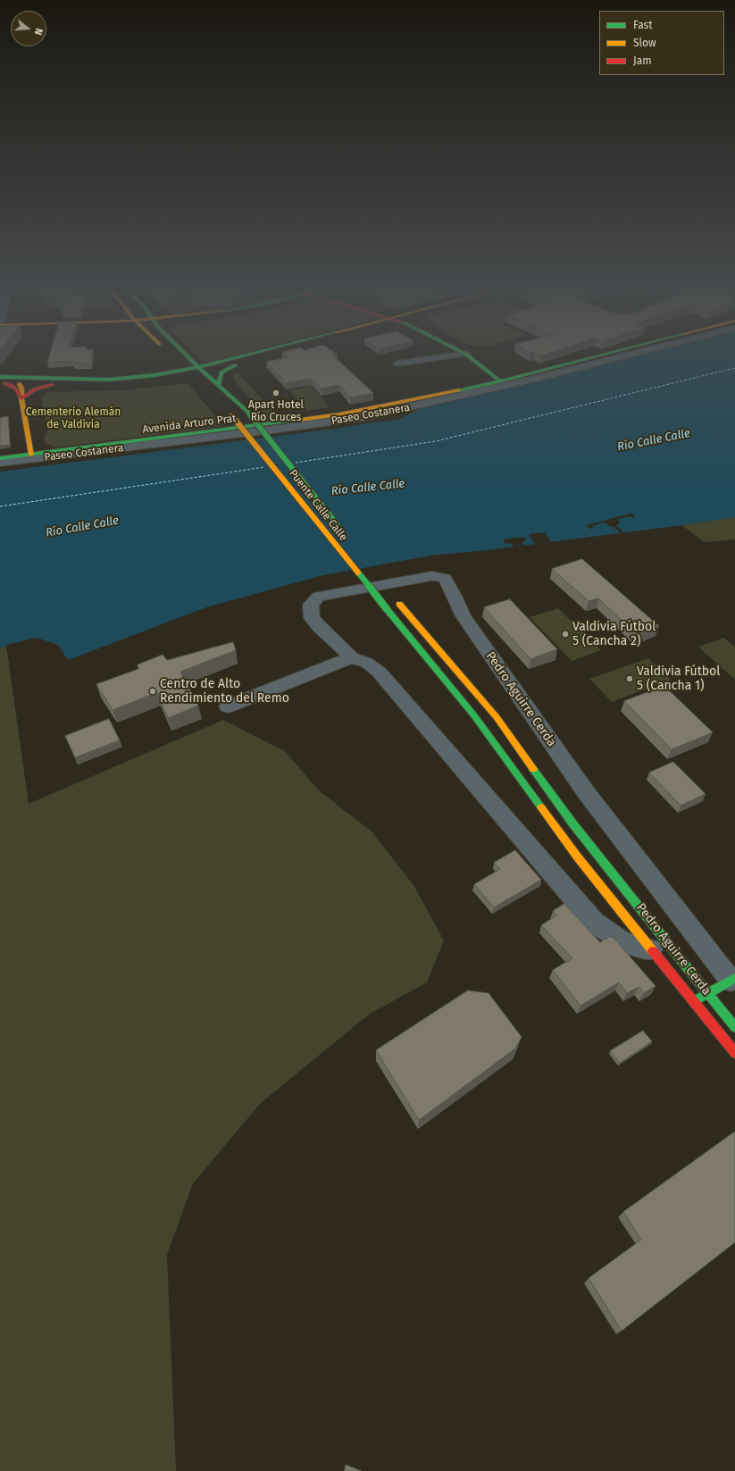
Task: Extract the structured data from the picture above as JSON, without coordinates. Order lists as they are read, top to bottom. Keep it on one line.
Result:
{"streets":{"main road":["Avenida Arturo Prat","Puente Calle Calle","Pedro Aguirre Cerda"],"street":["Paseo Costanera"]},"crossings":[["Puente Calle Calle","Pedro Aguirre Cerda"]],"water":["Río Calle Calle"],"parks":["Cementerio Alemán de Valdivia"],"places":["Apart Hotel Río Cruces","Valdivia Fútbol 5 (Cancha 2)","Valdivia Fútbol 5 (Cancha 1)","Centro de Alto Rendimiento del Remo"],"legend":["Fast","Slow","Jam"],"north":"right"}
